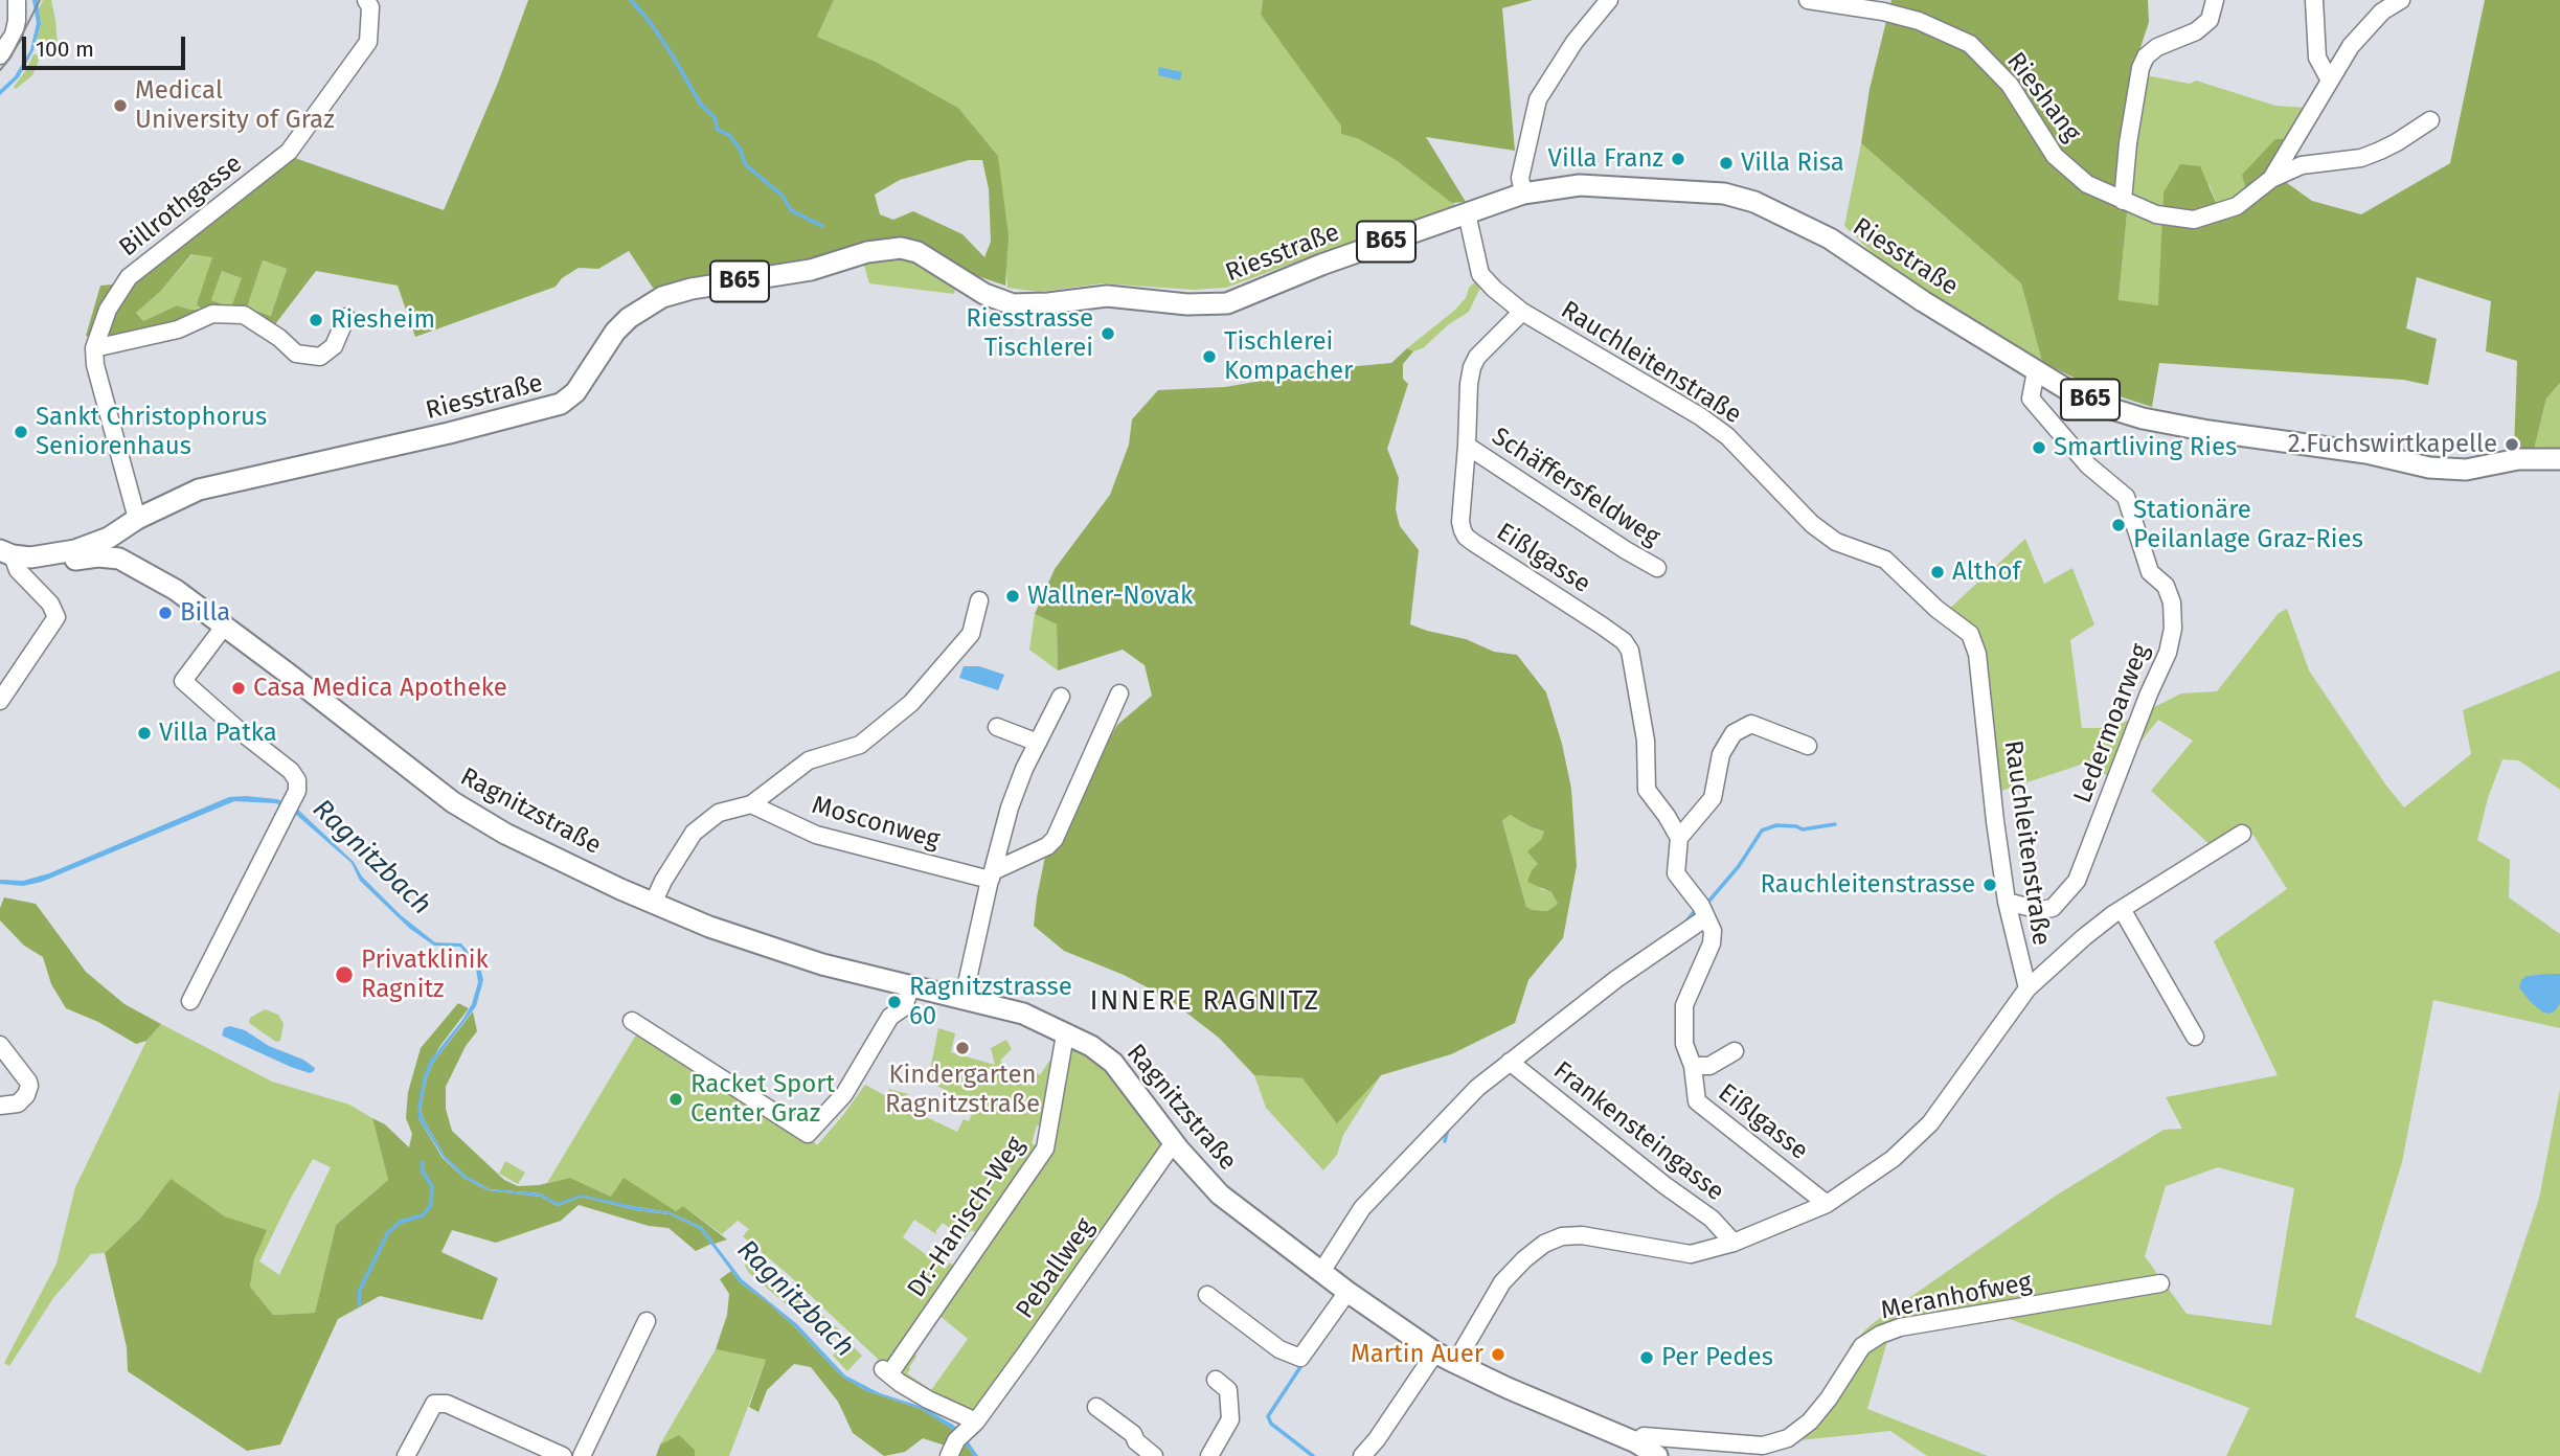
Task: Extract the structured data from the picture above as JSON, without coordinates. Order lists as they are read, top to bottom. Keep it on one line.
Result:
{"streets":{"main road":["B65","Riesstraße","Ragnitzstraße"],"street":["Rieshang","Billrothgasse","Rauchleitenstraße","Schäffersfeldweg","Eißlgasse","Ledermoarweg","Mosconweg","Frankensteingasse","Dr.-Hanisch-Weg","Peballweg","Meranhofweg"]},"crossings":[["Billrothgasse","Riesstraße"],["Riesstraße","Rauchleitenstraße"],["Riesstraße","Ledermoarweg"],["Riesstraße","Ragnitzstraße"],["Rauchleitenstraße","Eißlgasse"],["Rauchleitenstraße","Ledermoarweg"],["Rauchleitenstraße","Ragnitzstraße"],["Rauchleitenstraße","Frankensteingasse"],["Schäffersfeldweg","Eißlgasse"],["Eißlgasse","Frankensteingasse"],["Ragnitzstraße","Frankensteingasse"],["Ragnitzstraße","Dr.-Hanisch-Weg"],["Ragnitzstraße","Peballweg"],["Ragnitzstraße","Meranhofweg"],["Dr.-Hanisch-Weg","Peballweg"]],"districts":["INNERE RAGNITZ"],"water":["Ragnitzbach"],"places":["Medical University of Graz","Villa Franz","Villa Risa","Riesheim","Riesstrasse Tischlerei","Tischlerei Kompacher","Sankt Christophorus Seniorenhaus","2.Fuchswirtkapelle","Smartliving Ries","Stationäre Peilanlage Graz-Ries","Althof","Wallner-Novak","Billa","Casa Medica Apotheke","Villa Patka","Rauchleitenstrasse","Privatklinik Ragnitz","Ragnitzstrasse 60","Kindergarten Ragnitzstraße","Racket Sport Center Graz","Martin Auer","Per Pedes"],"scale_bar":"100 m"}
